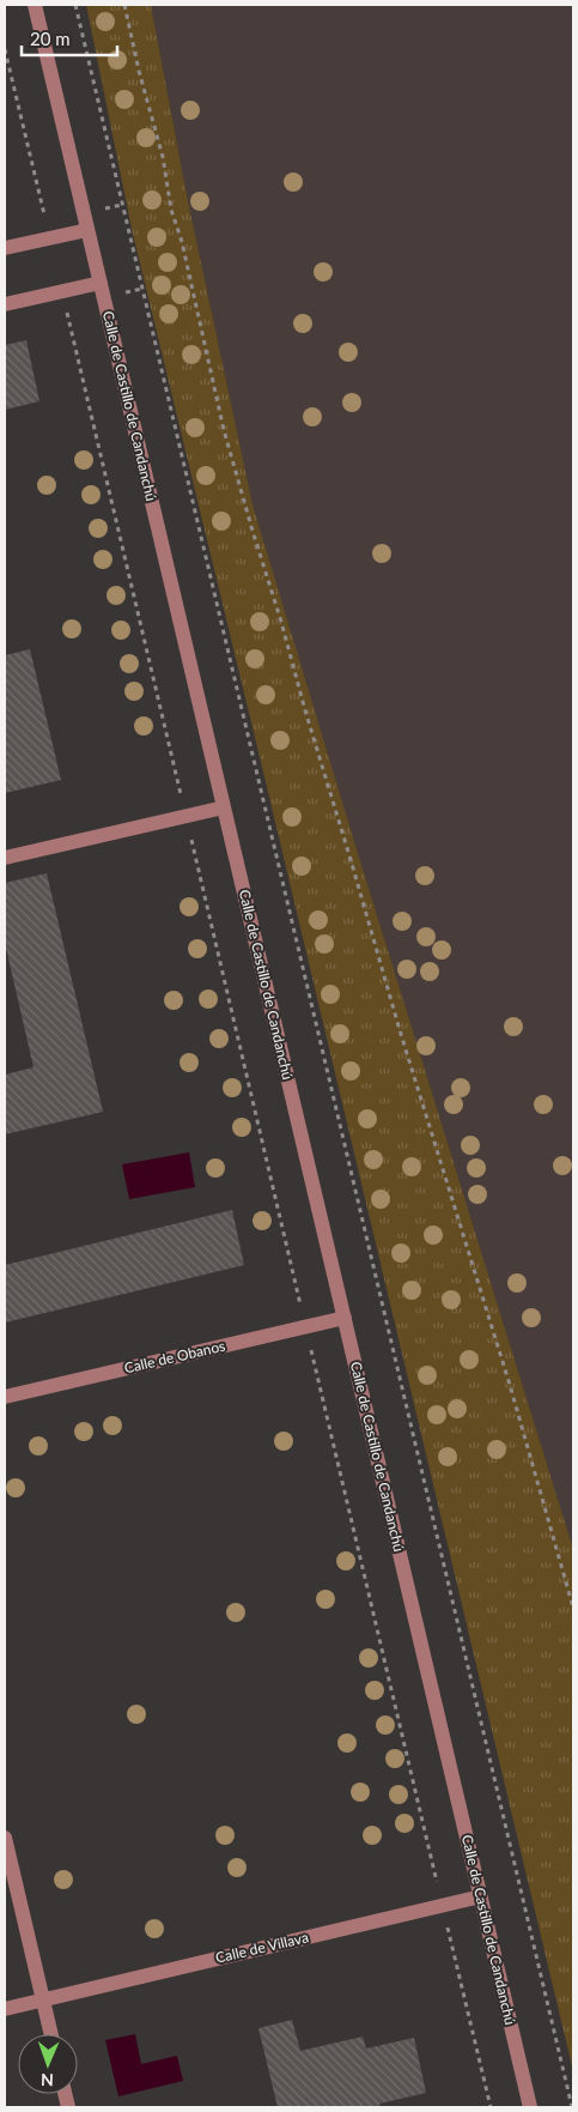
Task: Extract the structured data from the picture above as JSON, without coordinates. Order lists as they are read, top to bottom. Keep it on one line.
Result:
{"streets":{"street":["Calle de Castillo de Candanchú","Calle de Obanos","Calle de Villava"]},"crossings":[["Calle de Castillo de Candanchú","Calle de Obanos"],["Calle de Castillo de Candanchú","Calle de Villava"]],"scale_bar":"20 m","north":"bottom"}
